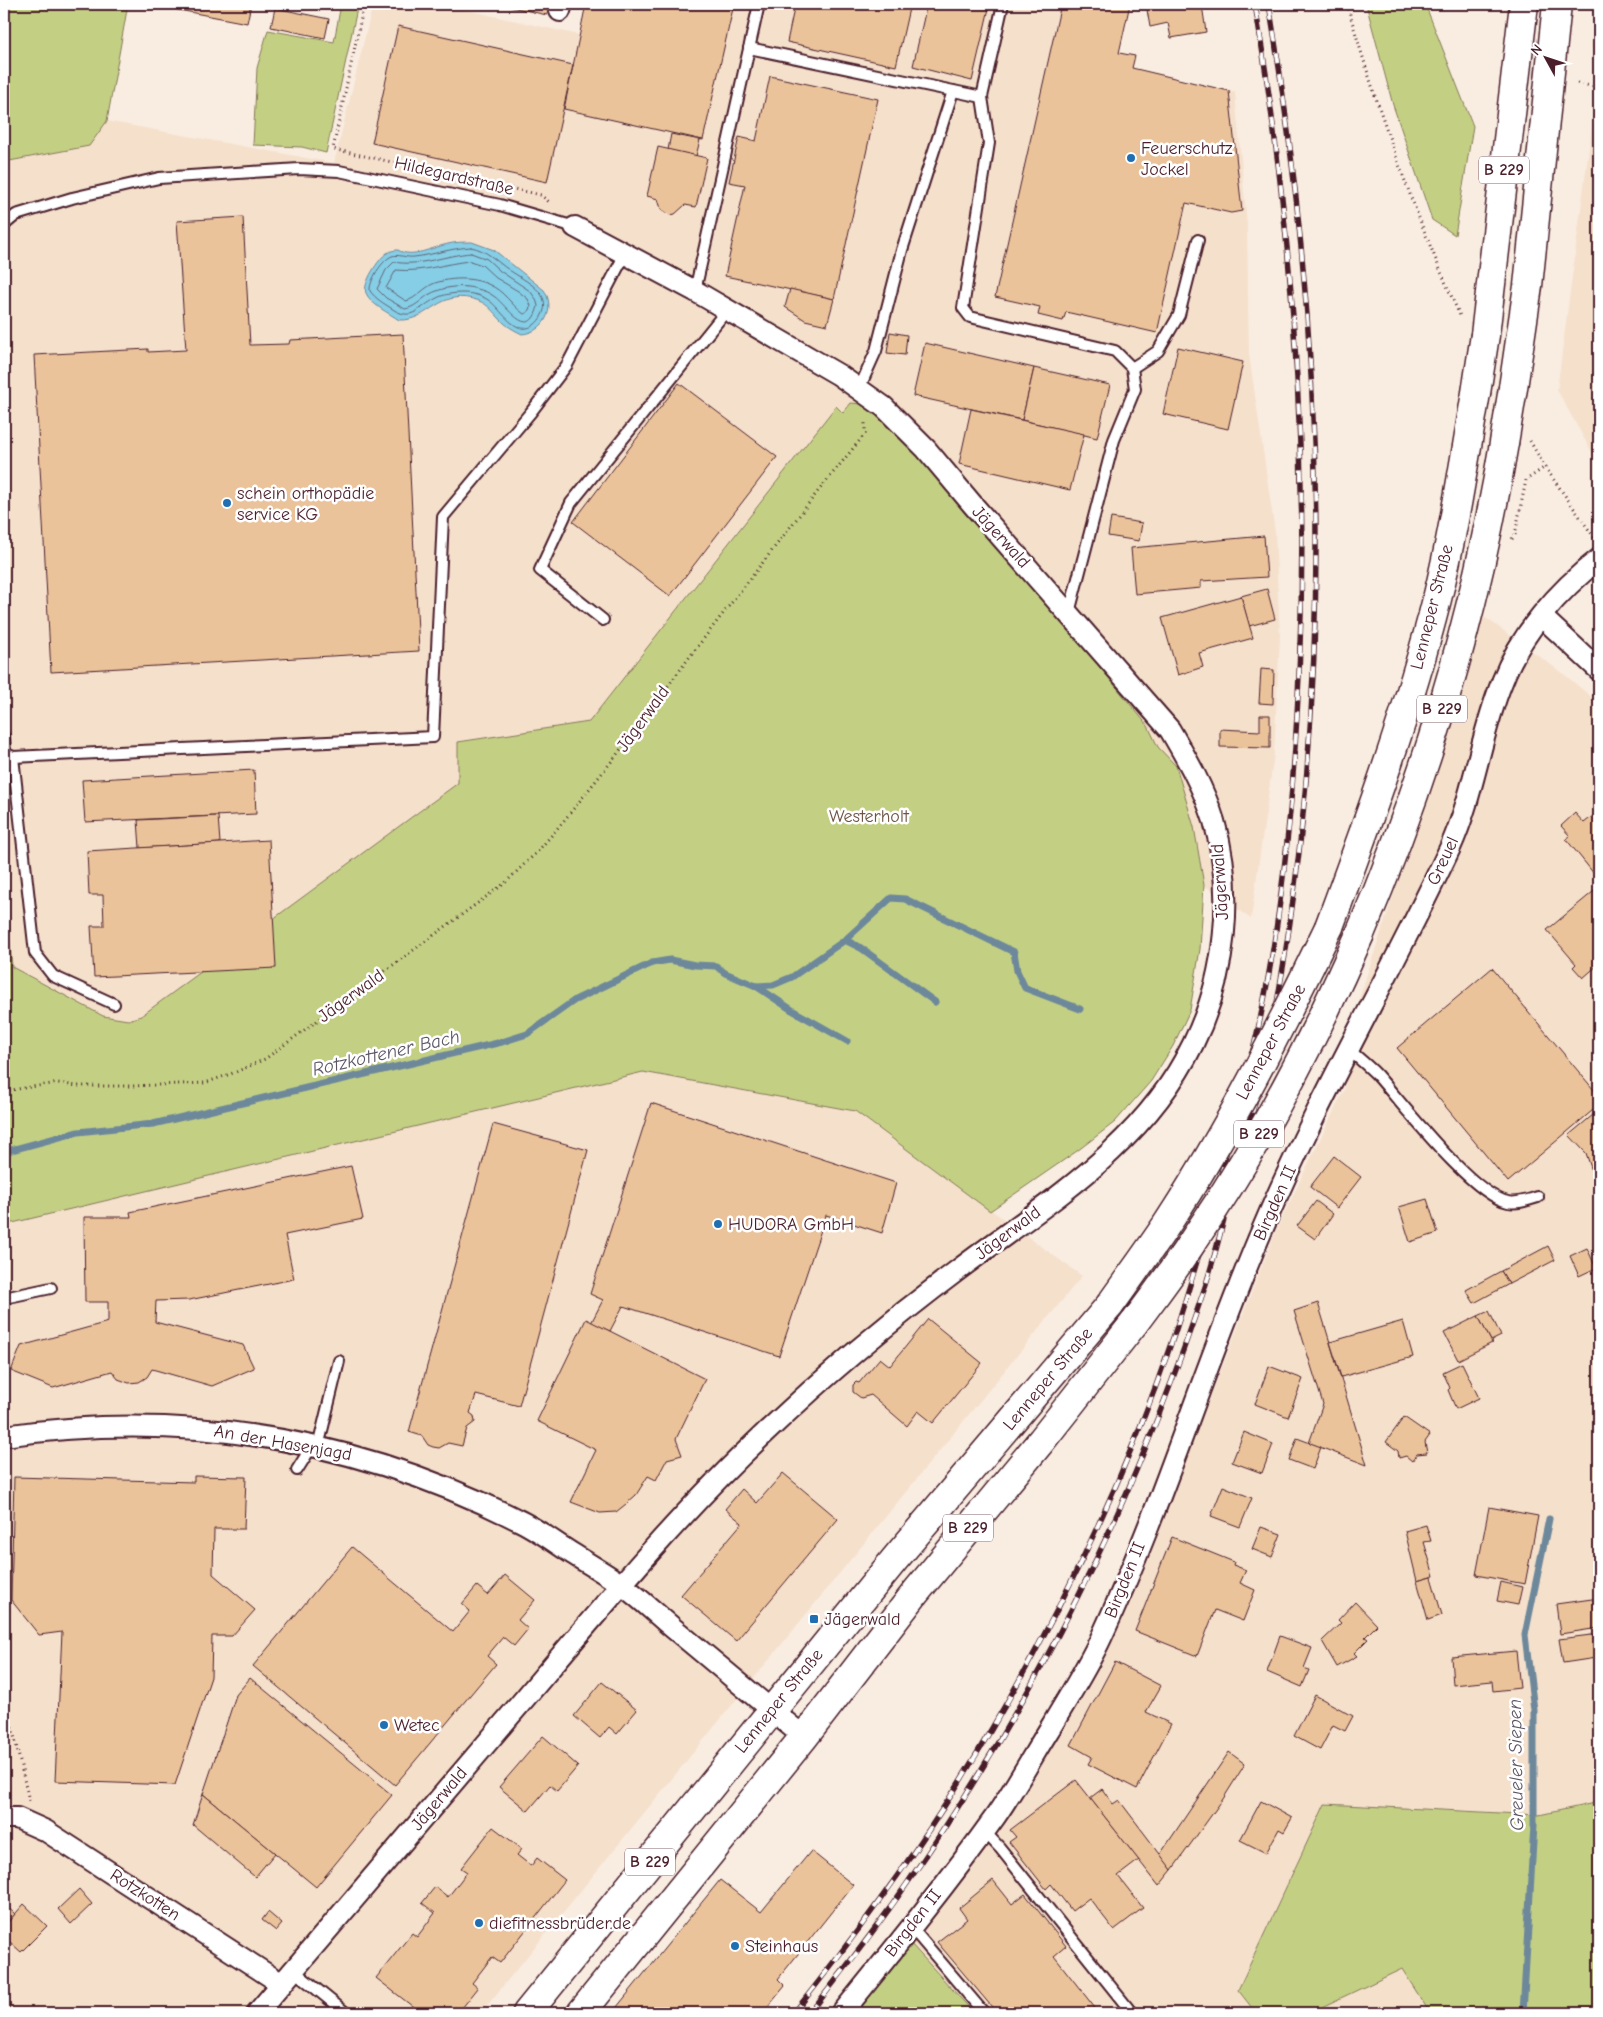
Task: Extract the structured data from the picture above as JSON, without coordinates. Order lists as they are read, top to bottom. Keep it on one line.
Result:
{"streets":{"main road":["B 229","Lenneper Straße"],"street":["Jägerwald","Greuel","Birgden II","An der Hasenjagd","Rotzkotten"],"path":["Hildegardstraße"]},"crossings":[["Jägerwald","An der Hasenjagd"],["Jägerwald","Rotzkotten"],["Greuel","Birgden II"]],"water":["Rotzkottener Bach","Greueler Siepen"],"parks":["Westerholt"],"places":{"other":["Feuerschutz Jockel","schein orthopädie service KG","HUDORA GmbH","Wetec","diefitnessbrüder.de","Steinhaus"],"transit":["Jägerwald"]},"north":"top left"}
